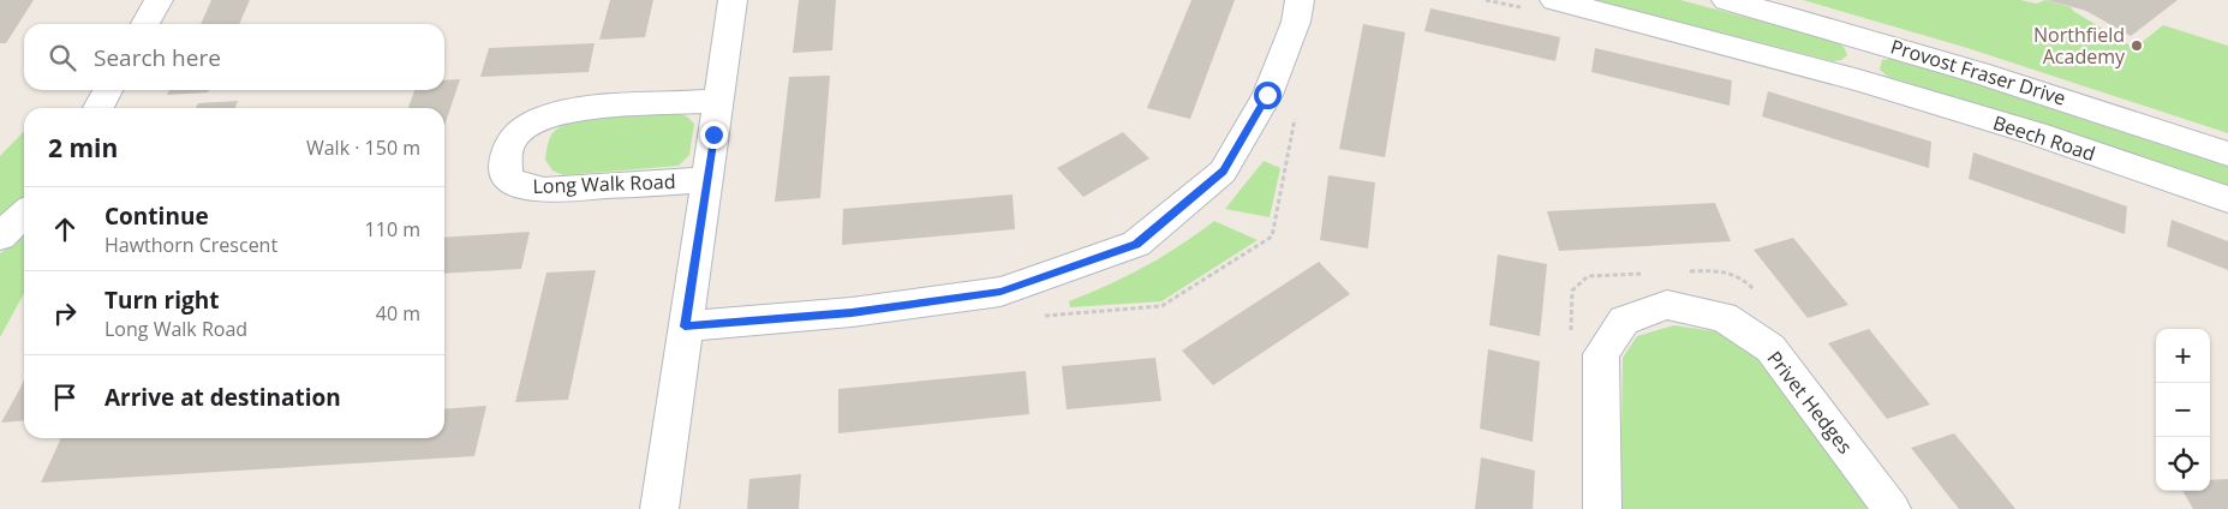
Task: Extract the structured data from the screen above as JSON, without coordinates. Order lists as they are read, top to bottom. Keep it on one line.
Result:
{"streets":{"street":["Provost Fraser Drive","Beech Road","Long Walk Road","Privet Hedges"]},"places":["Northfield Academy"],"page":{"search":"Search here","heading":["2 min","Walk · 150 m"],"list":[["Continue","Hawthorn Crescent","110 m"],["Turn right","Long Walk Road","40 m"],"Arrive at destination"],"map_buttons":["+","−"]}}
